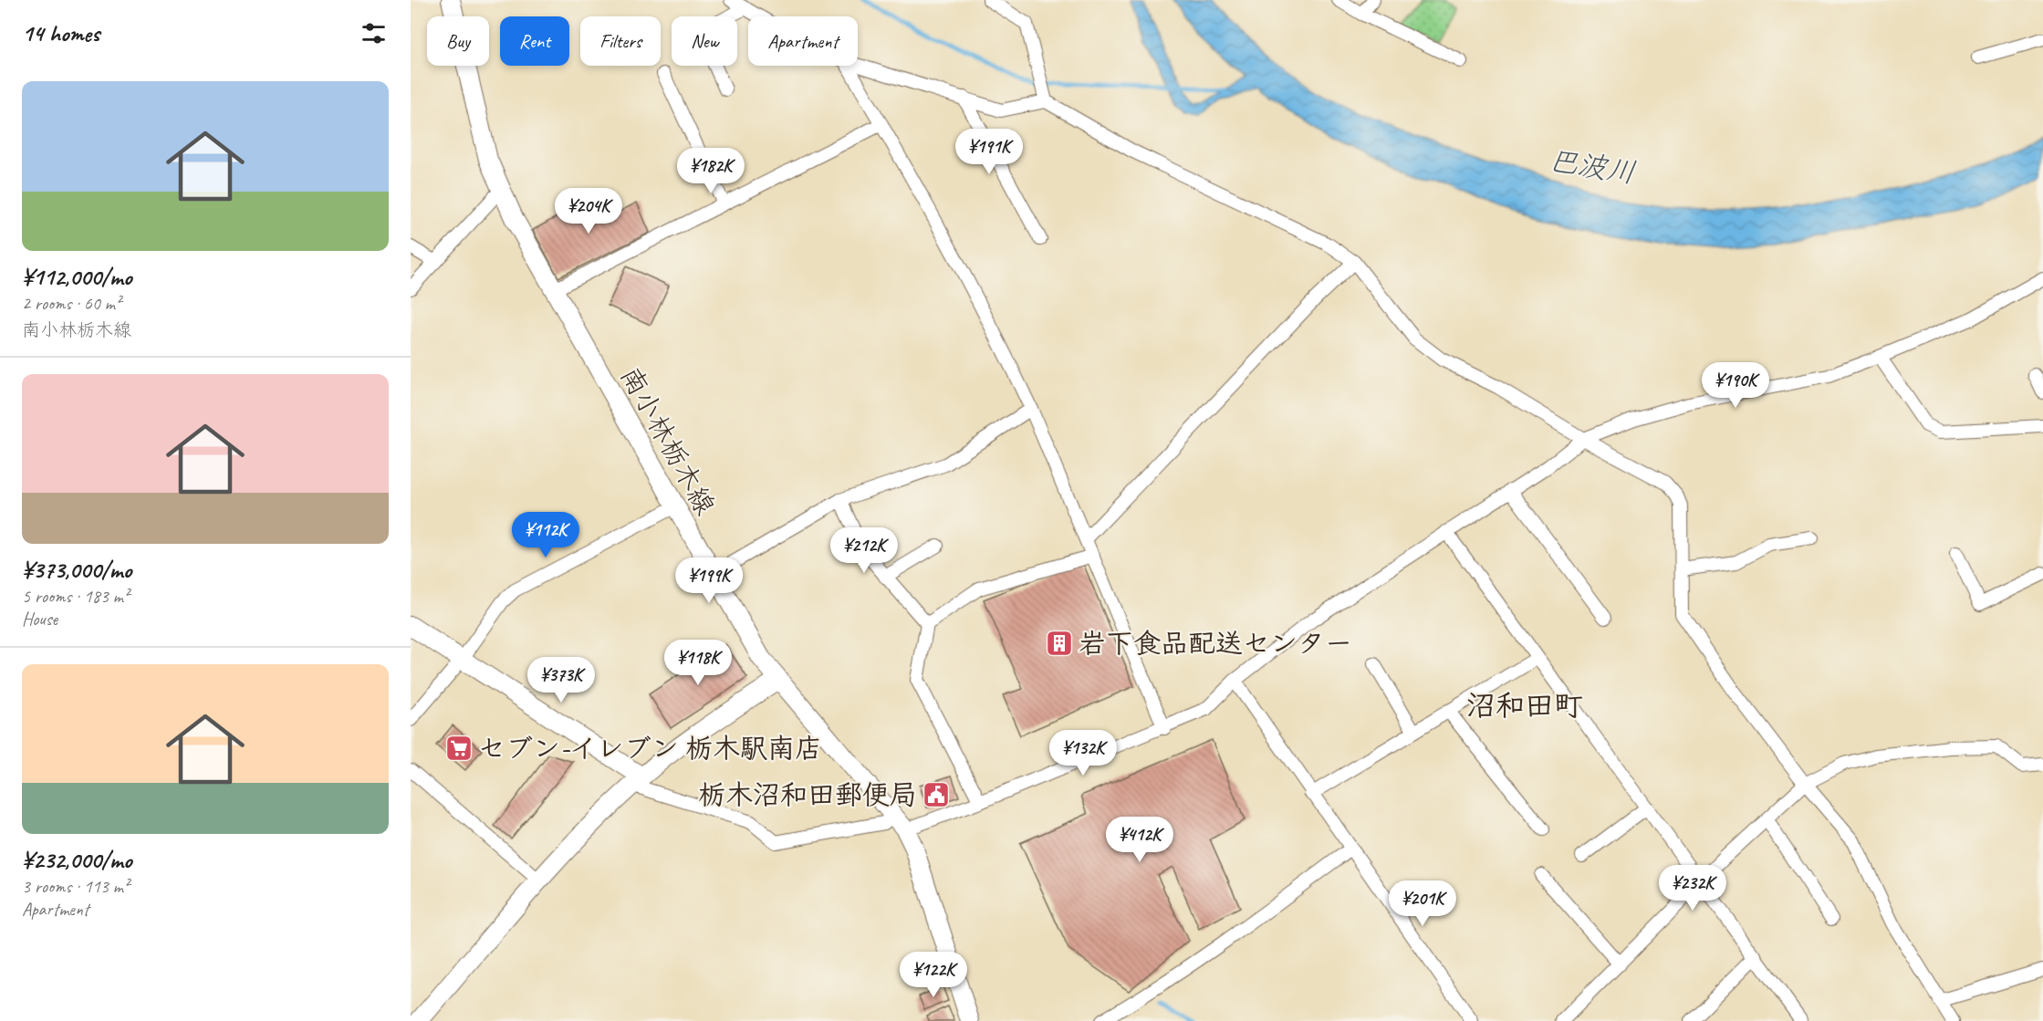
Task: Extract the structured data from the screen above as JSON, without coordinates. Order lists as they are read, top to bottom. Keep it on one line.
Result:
{"streets":{"main road":["南小林栃木線"]},"districts":["沼和田町"],"water":["巴波川"],"places":{"building":["岩下食品配送センター"],"supermarket":["セブン-イレブン 栃木駅南店"],"public building":["栃木沼和田郵便局"]},"page":{"heading":"14 homes","chip":["Buy","Rent","Filters","New","Apartment"],"list":[{"name":"¥112,000/mo","note":"2 rooms · 60 m² · 南小林栃木線"},{"name":"¥373,000/mo","note":"5 rooms · 183 m² · House"},{"name":"¥232,000/mo","note":"3 rooms · 113 m² · Apartment"}],"price":["¥191K","¥182K","¥204K","¥190K","¥112K","¥212K","¥199K","¥118K","¥373K","¥132K","¥412K","¥232K","¥201K","¥122K"]}}
